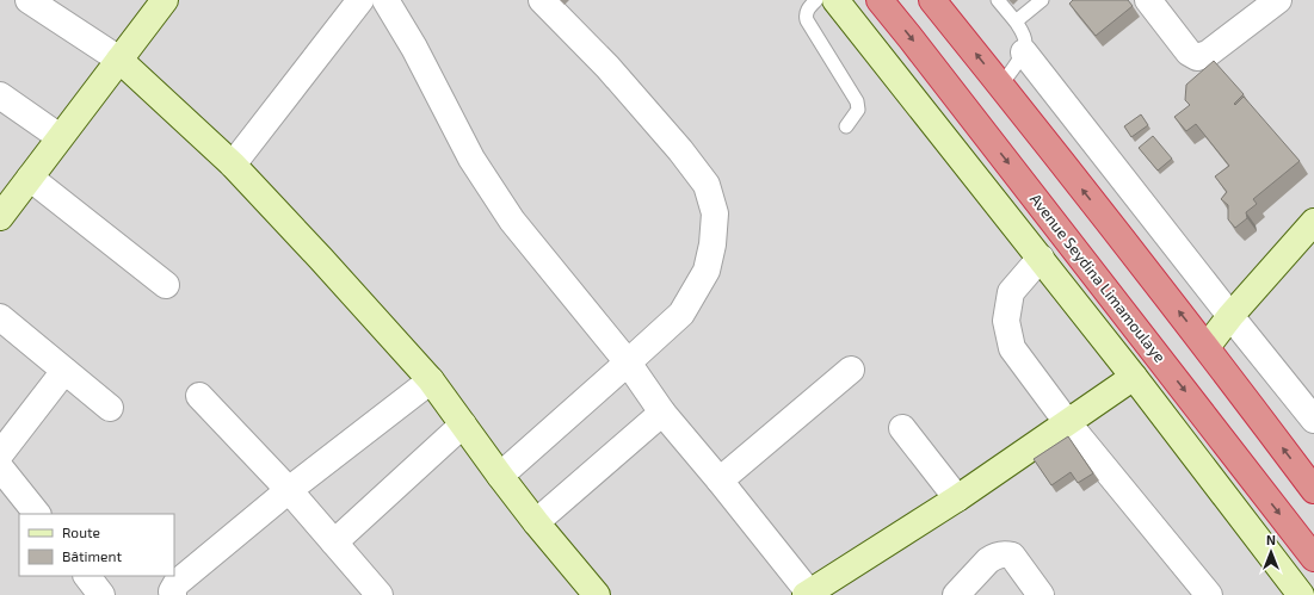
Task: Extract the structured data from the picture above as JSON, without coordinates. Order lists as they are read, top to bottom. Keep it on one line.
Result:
{"streets":{"highway":["Avenue Seydina Limamoulaye"]},"legend":["Route","Bâtiment"],"north":"top"}
